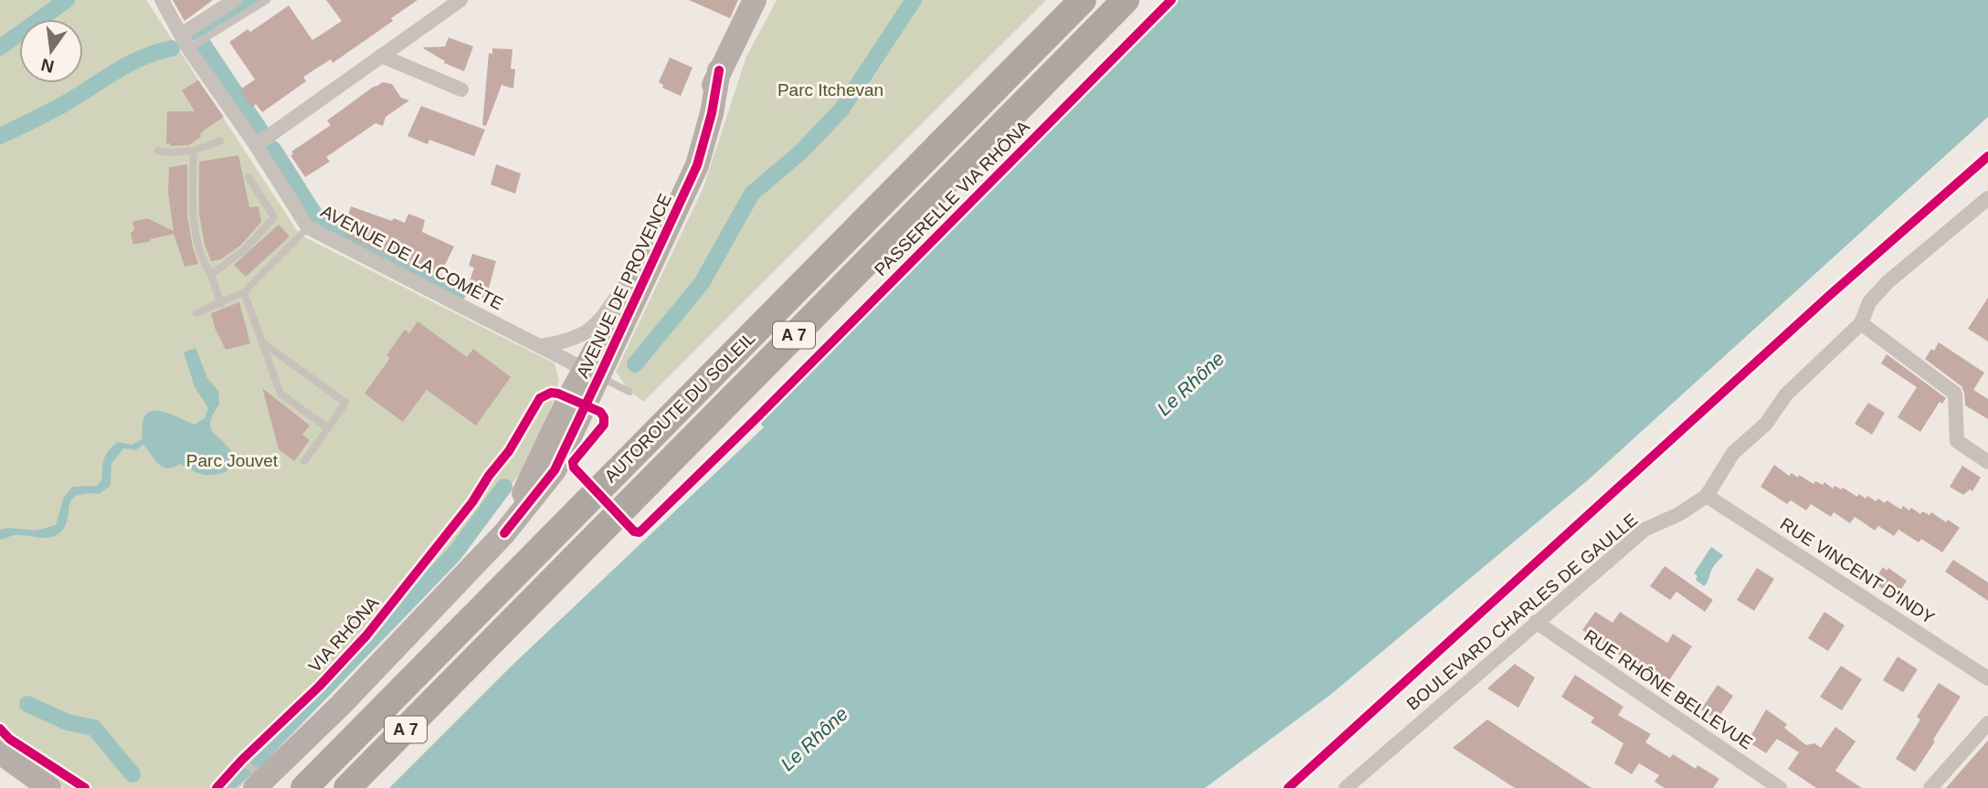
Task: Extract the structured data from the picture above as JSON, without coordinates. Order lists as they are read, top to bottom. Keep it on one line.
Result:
{"streets":{"highway":["A 7","AUTOROUTE DU SOLEIL"],"main road":["AVENUE DE PROVENCE"],"street":["AVENUE DE LA COMÈTE","RUE VINCENT D'INDY","BOULEVARD CHARLES DE GAULLE","RUE RHÔNE BELLEVUE"],"cycle path":["PASSERELLE VIA RHÔNA"]},"crossings":[["AVENUE DE LA COMÈTE","AVENUE DE PROVENCE"],["RUE VINCENT D'INDY","BOULEVARD CHARLES DE GAULLE"],["BOULEVARD CHARLES DE GAULLE","RUE RHÔNE BELLEVUE"]],"water":["Le Rhône"],"parks":["Parc Itchevan","Parc Jouvet"],"north":"bottom"}
